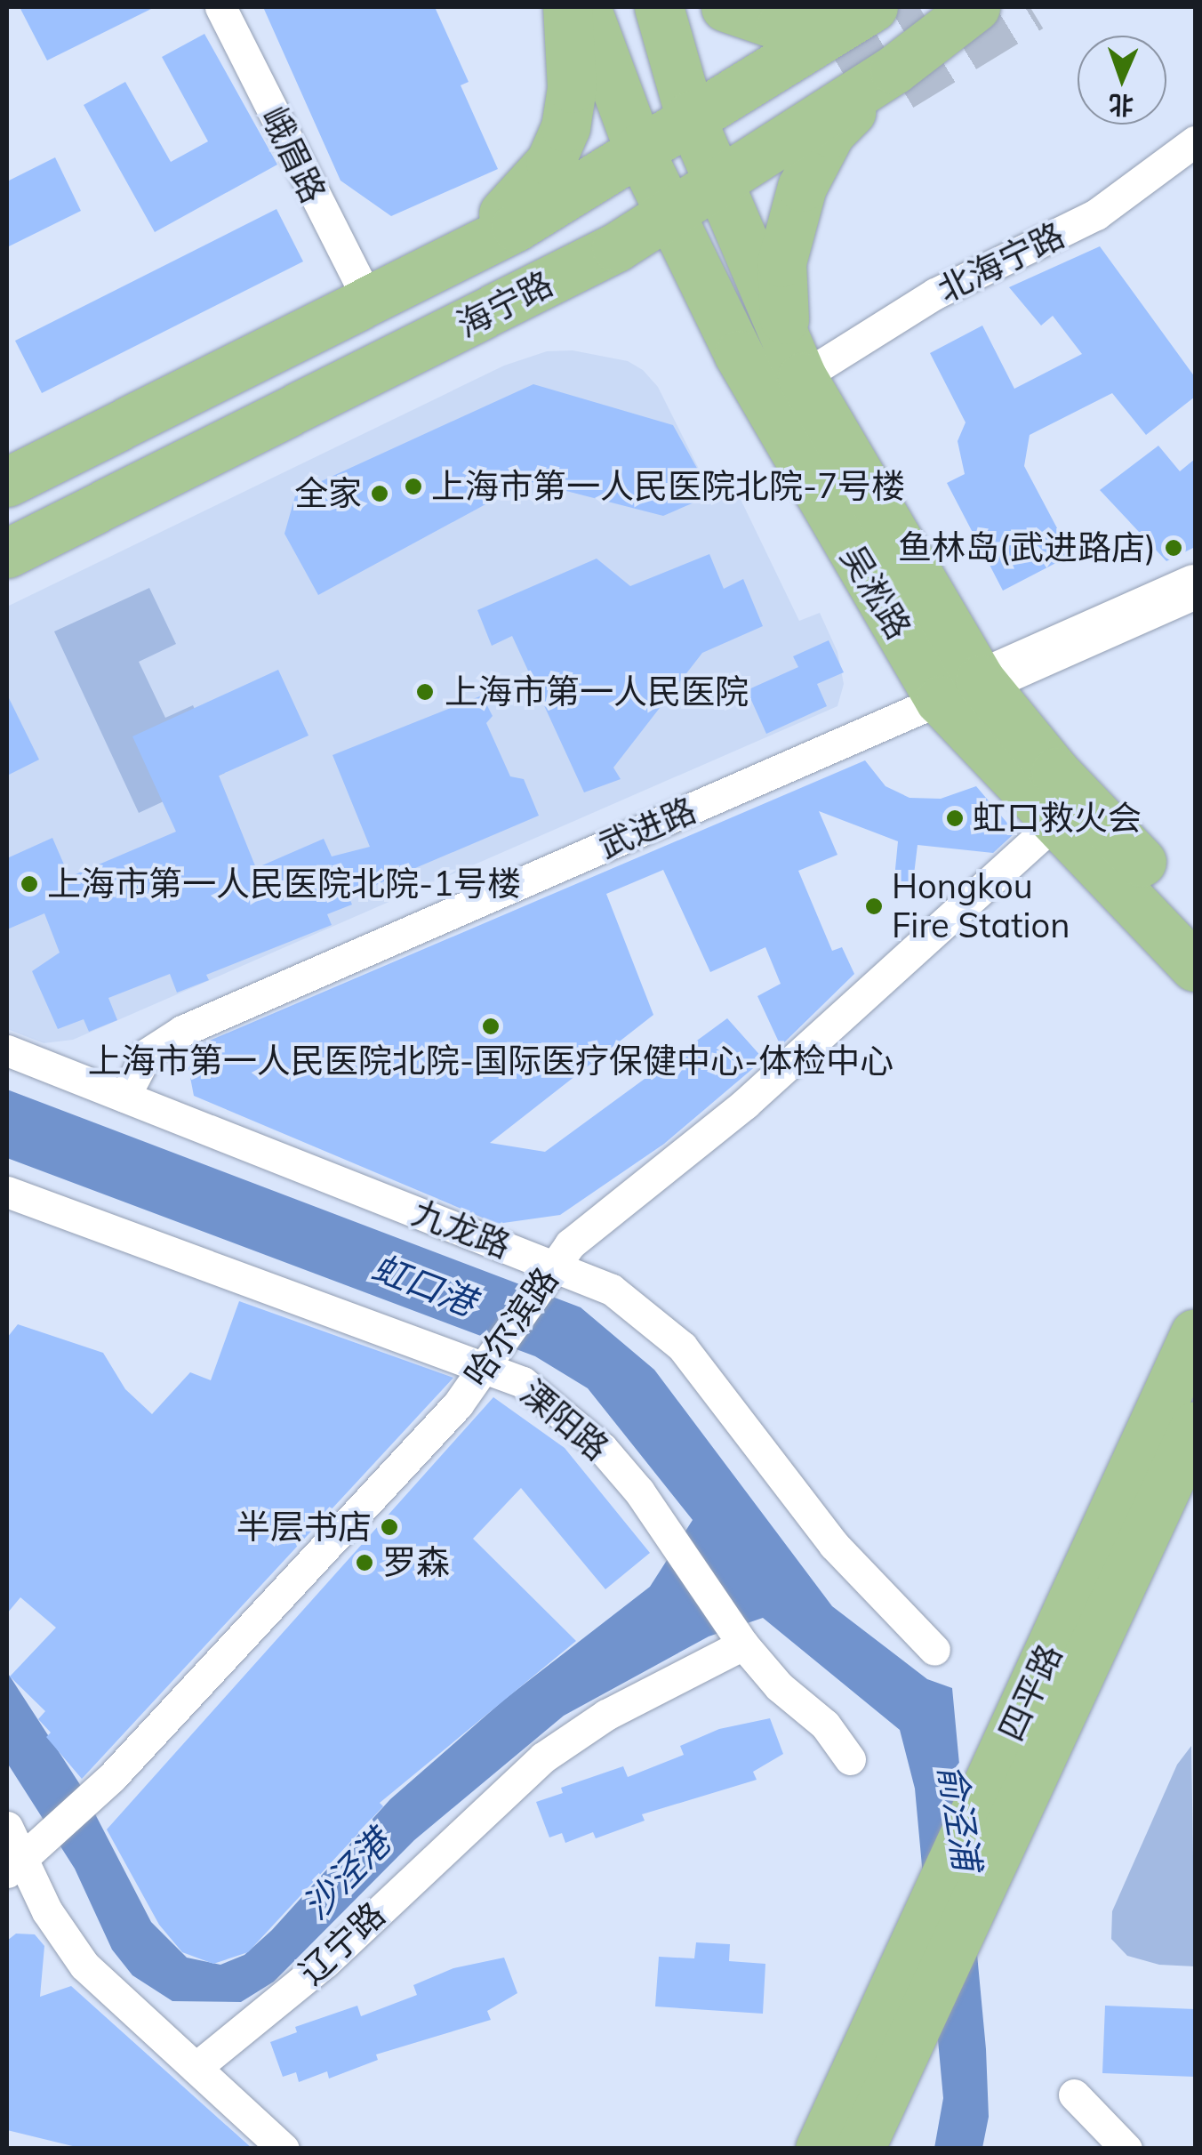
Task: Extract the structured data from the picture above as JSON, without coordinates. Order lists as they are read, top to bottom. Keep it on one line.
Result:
{"streets":{"main road":["海宁路","吴淞路","四平路"],"street":["峨眉路","北海宁路","武进路","九龙路","哈尔滨路","溧阳路","辽宁路"]},"crossings":[["峨眉路","海宁路"],["北海宁路","吴淞路"],["海宁路","吴淞路"],["吴淞路","武进路"],["吴淞路","哈尔滨路"],["武进路","九龙路"],["九龙路","哈尔滨路"],["哈尔滨路","溧阳路"],["溧阳路","辽宁路"]],"water":["虹口港","俞泾浦","沙泾港"],"places":["上海市第一人民医院北院-7号楼","全家","鱼林岛(武进路店)","上海市第一人民医院","虹口救火会","上海市第一人民医院北院-1号楼","Hongkou Fire Station","上海市第一人民医院北院-国际医疗保健中心-体检中心","半层书店","罗森"],"north":"bottom"}
